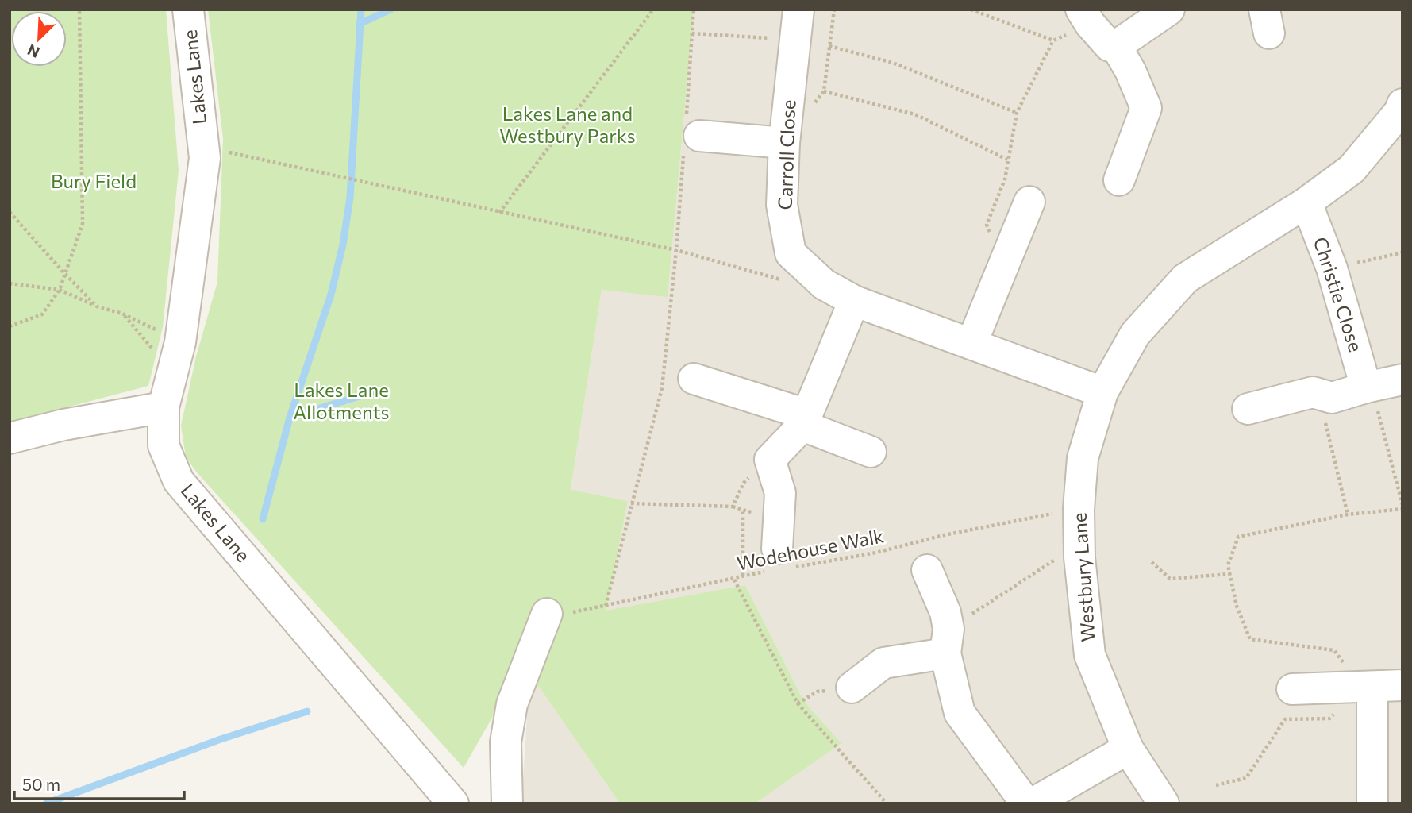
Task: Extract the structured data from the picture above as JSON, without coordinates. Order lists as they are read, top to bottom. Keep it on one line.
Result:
{"streets":{"street":["Lakes Lane","Carroll Close","Christie Close","Westbury Lane"],"path":["Wodehouse Walk"]},"crossings":[["Carroll Close","Westbury Lane"],["Christie Close","Westbury Lane"],["Wodehouse Walk","Westbury Lane"]],"parks":["Lakes Lane and Westbury Parks","Bury Field","Lakes Lane Allotments"],"scale_bar":"50 m","north":"bottom left"}
